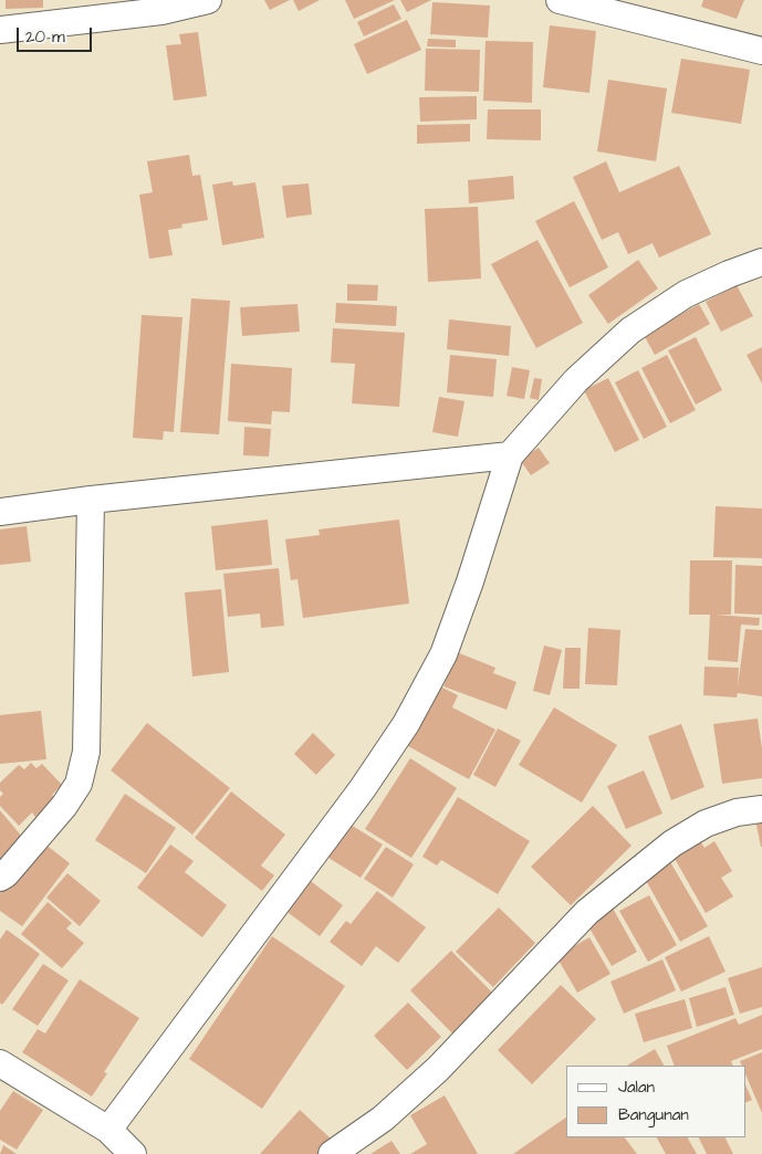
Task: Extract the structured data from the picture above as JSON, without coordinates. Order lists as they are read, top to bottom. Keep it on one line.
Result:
{"legend":["Jalan","Bangunan"],"scale_bar":"20 m"}
